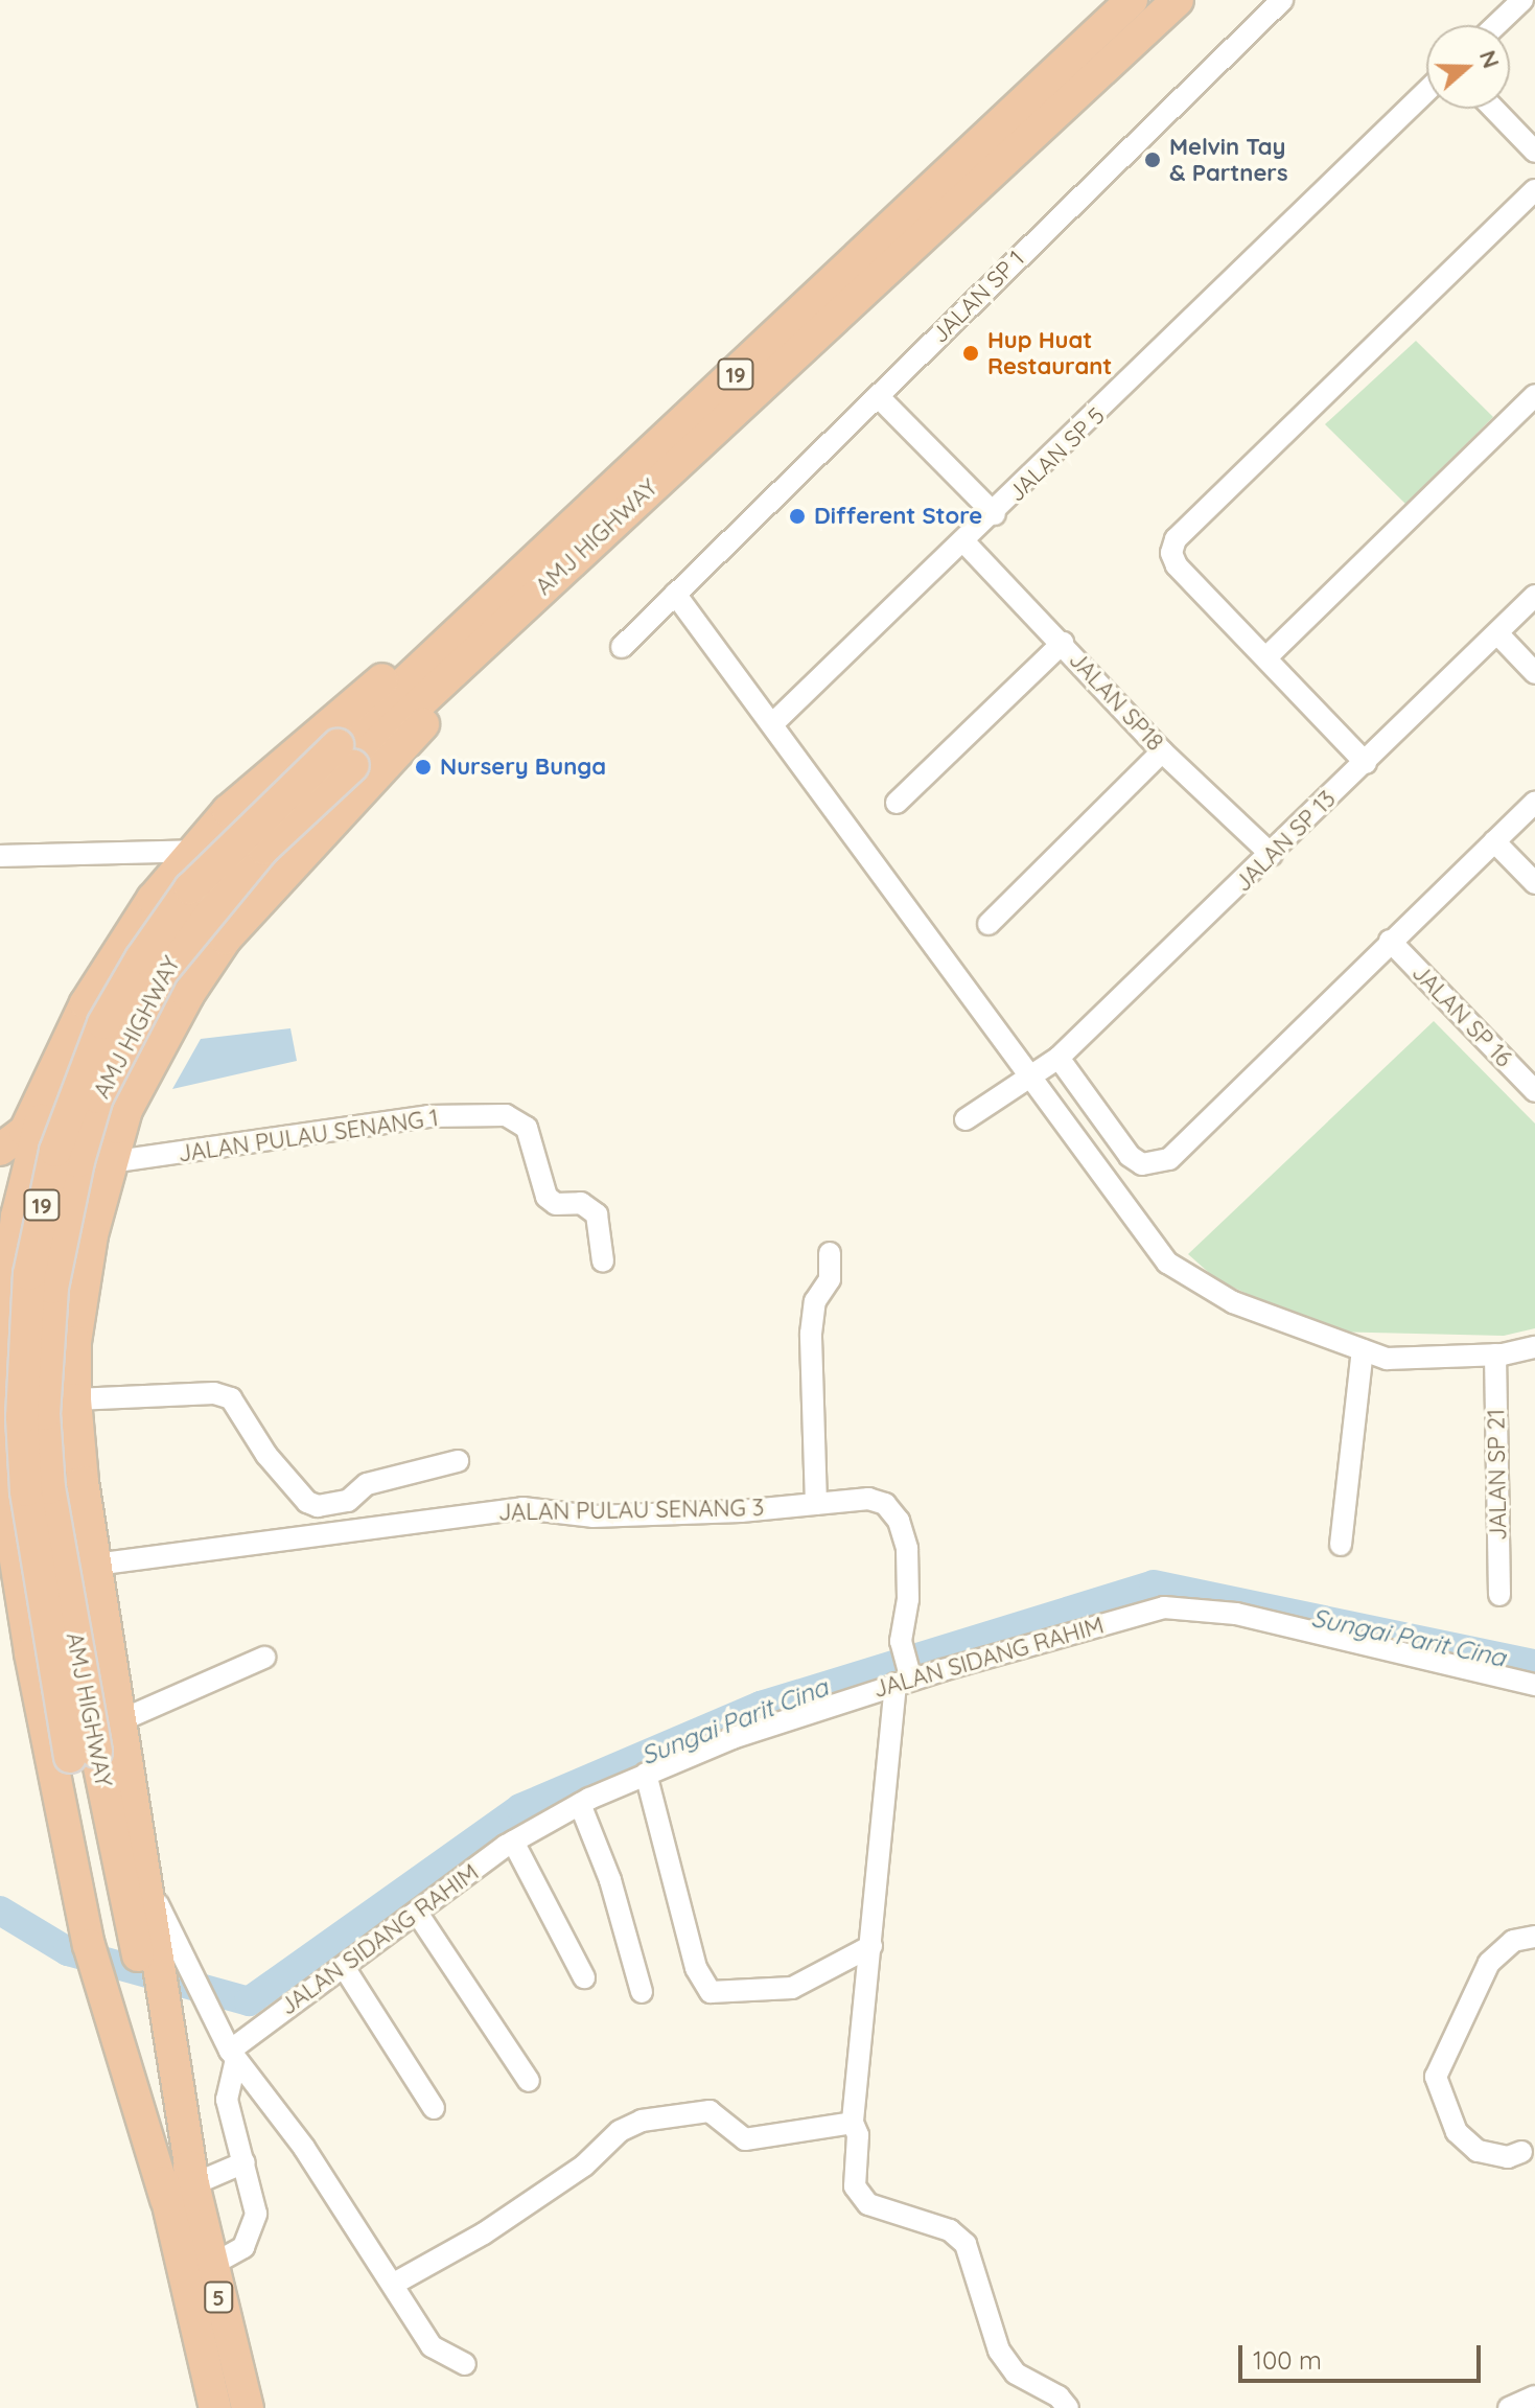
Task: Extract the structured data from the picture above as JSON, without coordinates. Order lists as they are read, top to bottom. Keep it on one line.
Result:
{"streets":{"highway":["19","AMJ HIGHWAY","5"],"street":["JALAN SP 1","JALAN SP 5","JALAN SP18","JALAN SP 13","JALAN SP 16","JALAN PULAU SENANG 1","JALAN SP 21","JALAN PULAU SENANG 3","JALAN SIDANG RAHIM"]},"crossings":[["JALAN SP 5","JALAN SP18"],["JALAN SP18","JALAN SP 13"],["JALAN PULAU SENANG 3","JALAN SIDANG RAHIM"]],"water":["Sungai Parit Cina"],"places":["Melvin Tay & Partners","Hup Huat Restaurant","Different Store","Nursery Bunga"],"scale_bar":"100 m","north":"right"}
